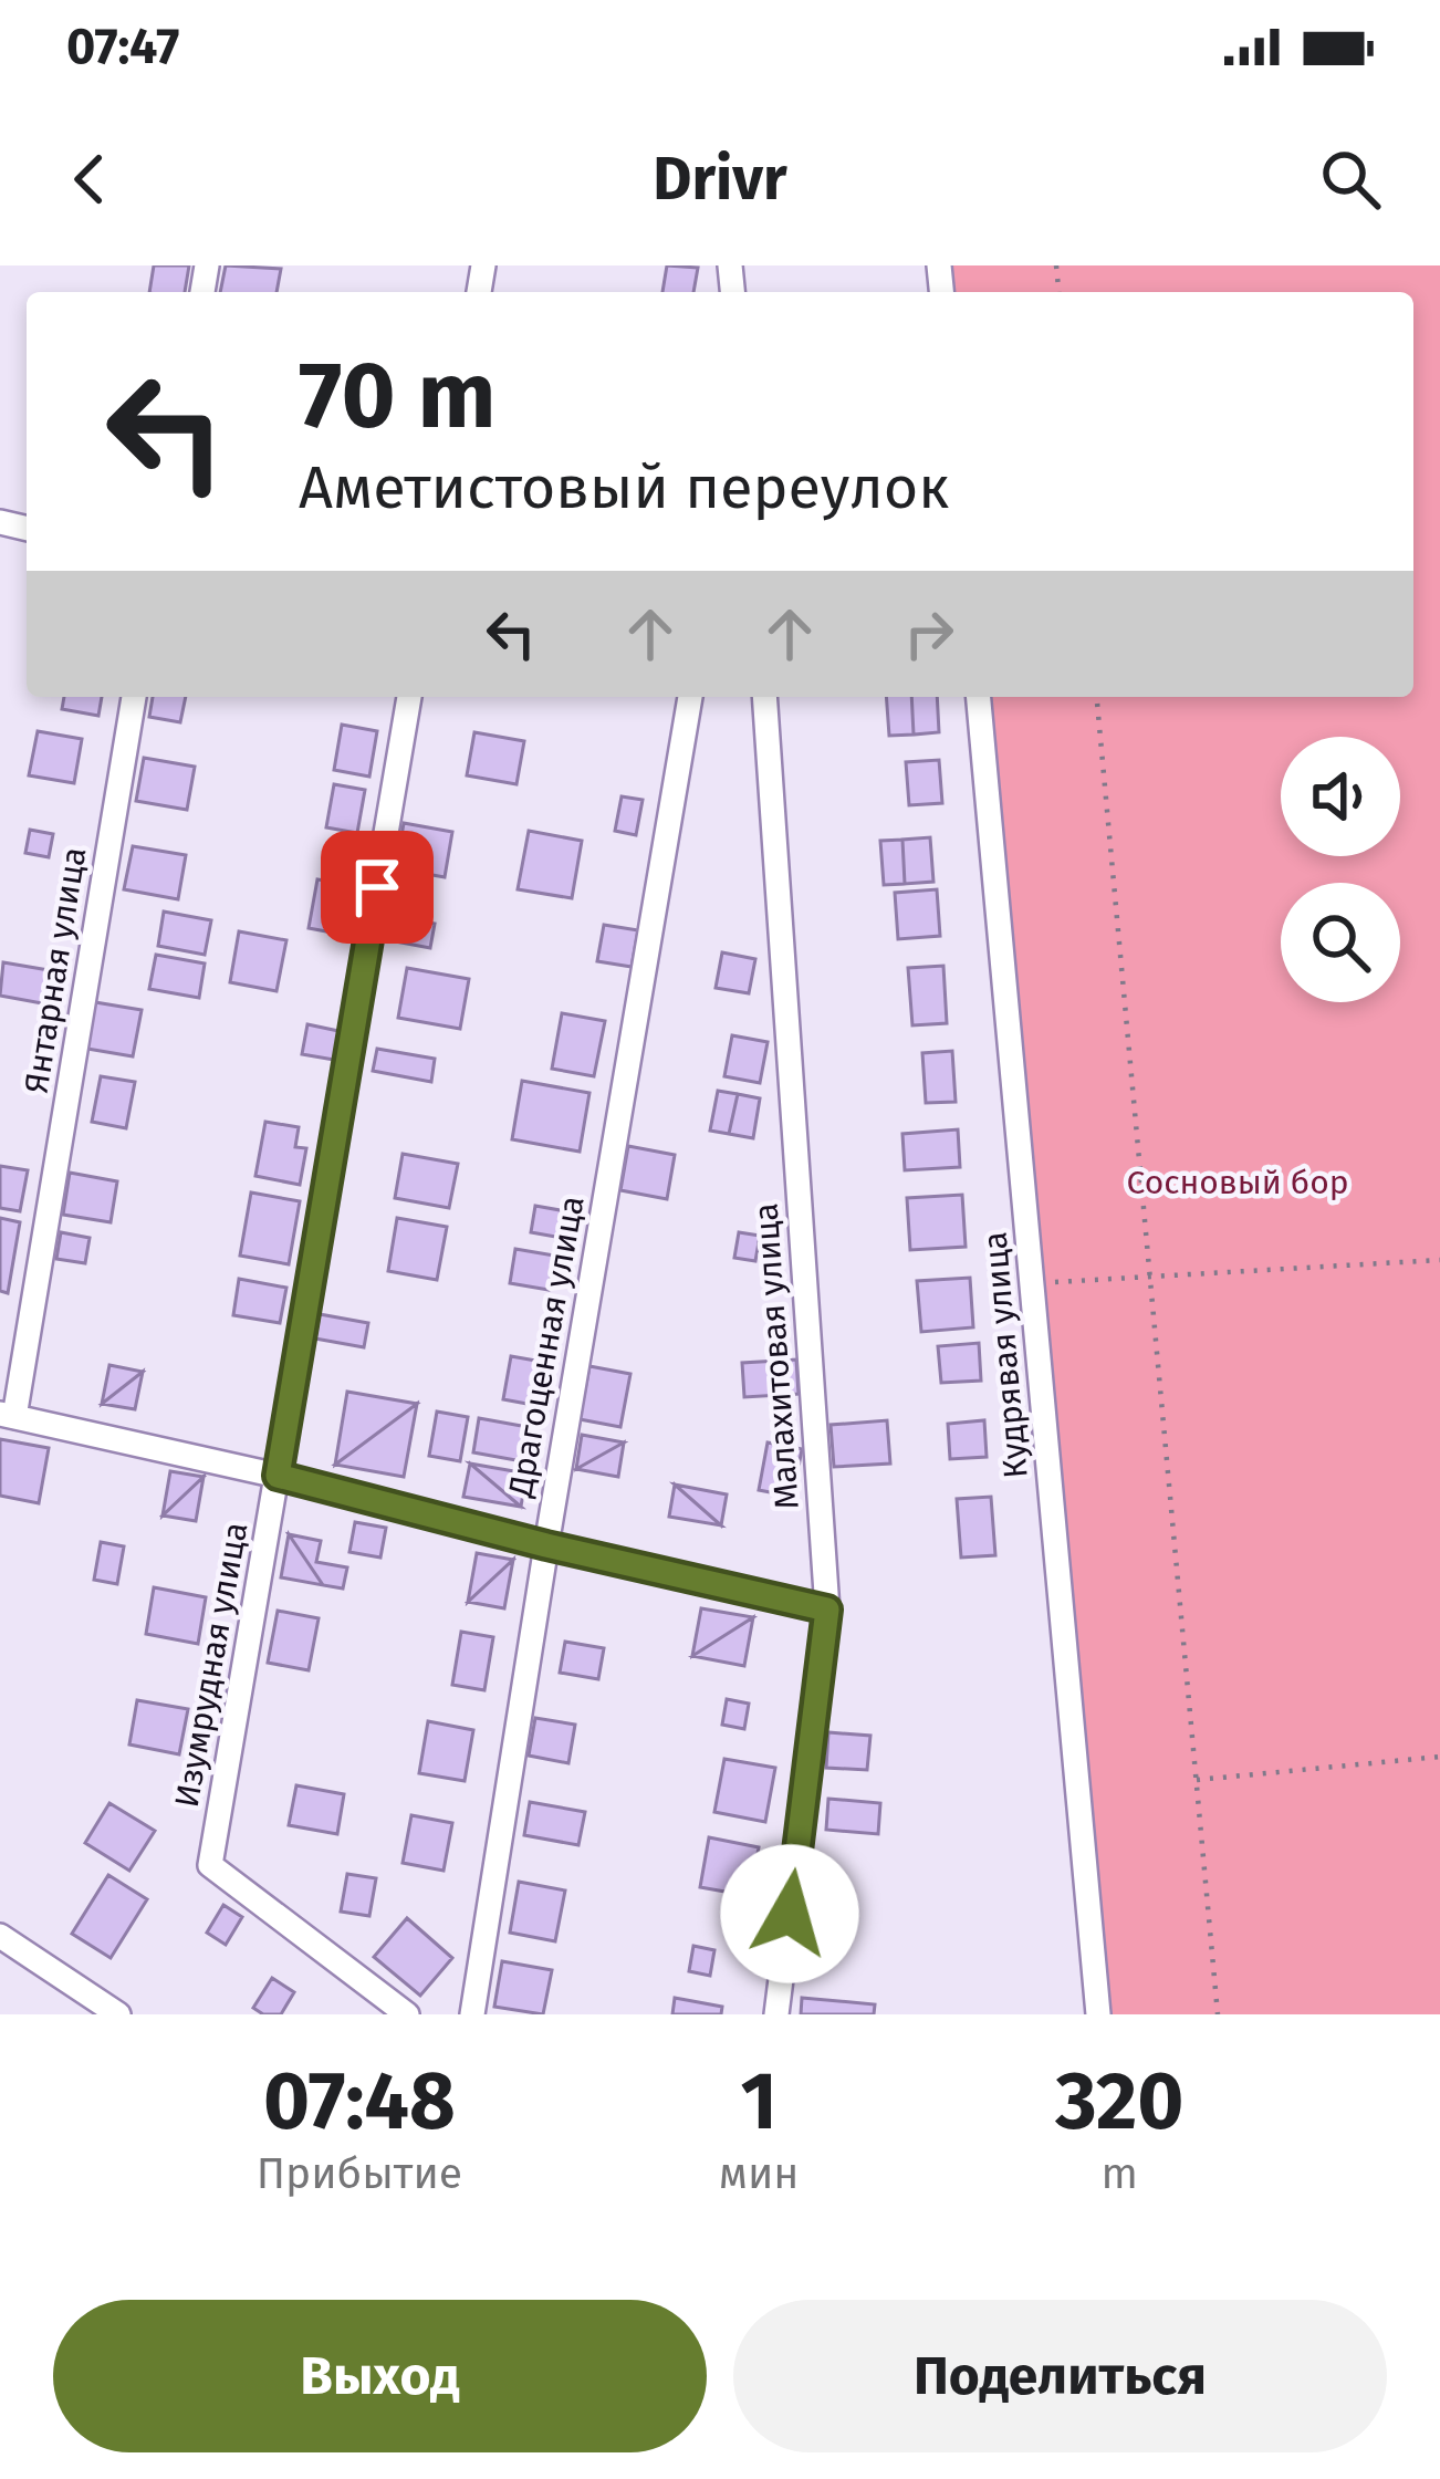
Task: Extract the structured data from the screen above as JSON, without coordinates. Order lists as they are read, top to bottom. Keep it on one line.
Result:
{"streets":{"street":["Янтарная улица","Драгоценная улица","Кудрявая улица","Малахитовая улица","Изумрудная улица"]},"parks":["Сосновый бор"],"page":{"status":"07:47","header":"Drivr","turn":["70 m","Аметистовый переулок"],"eta":["07:48","Прибытие","1","мин","320","m"],"buttons":["Выход","Поделиться"]}}
